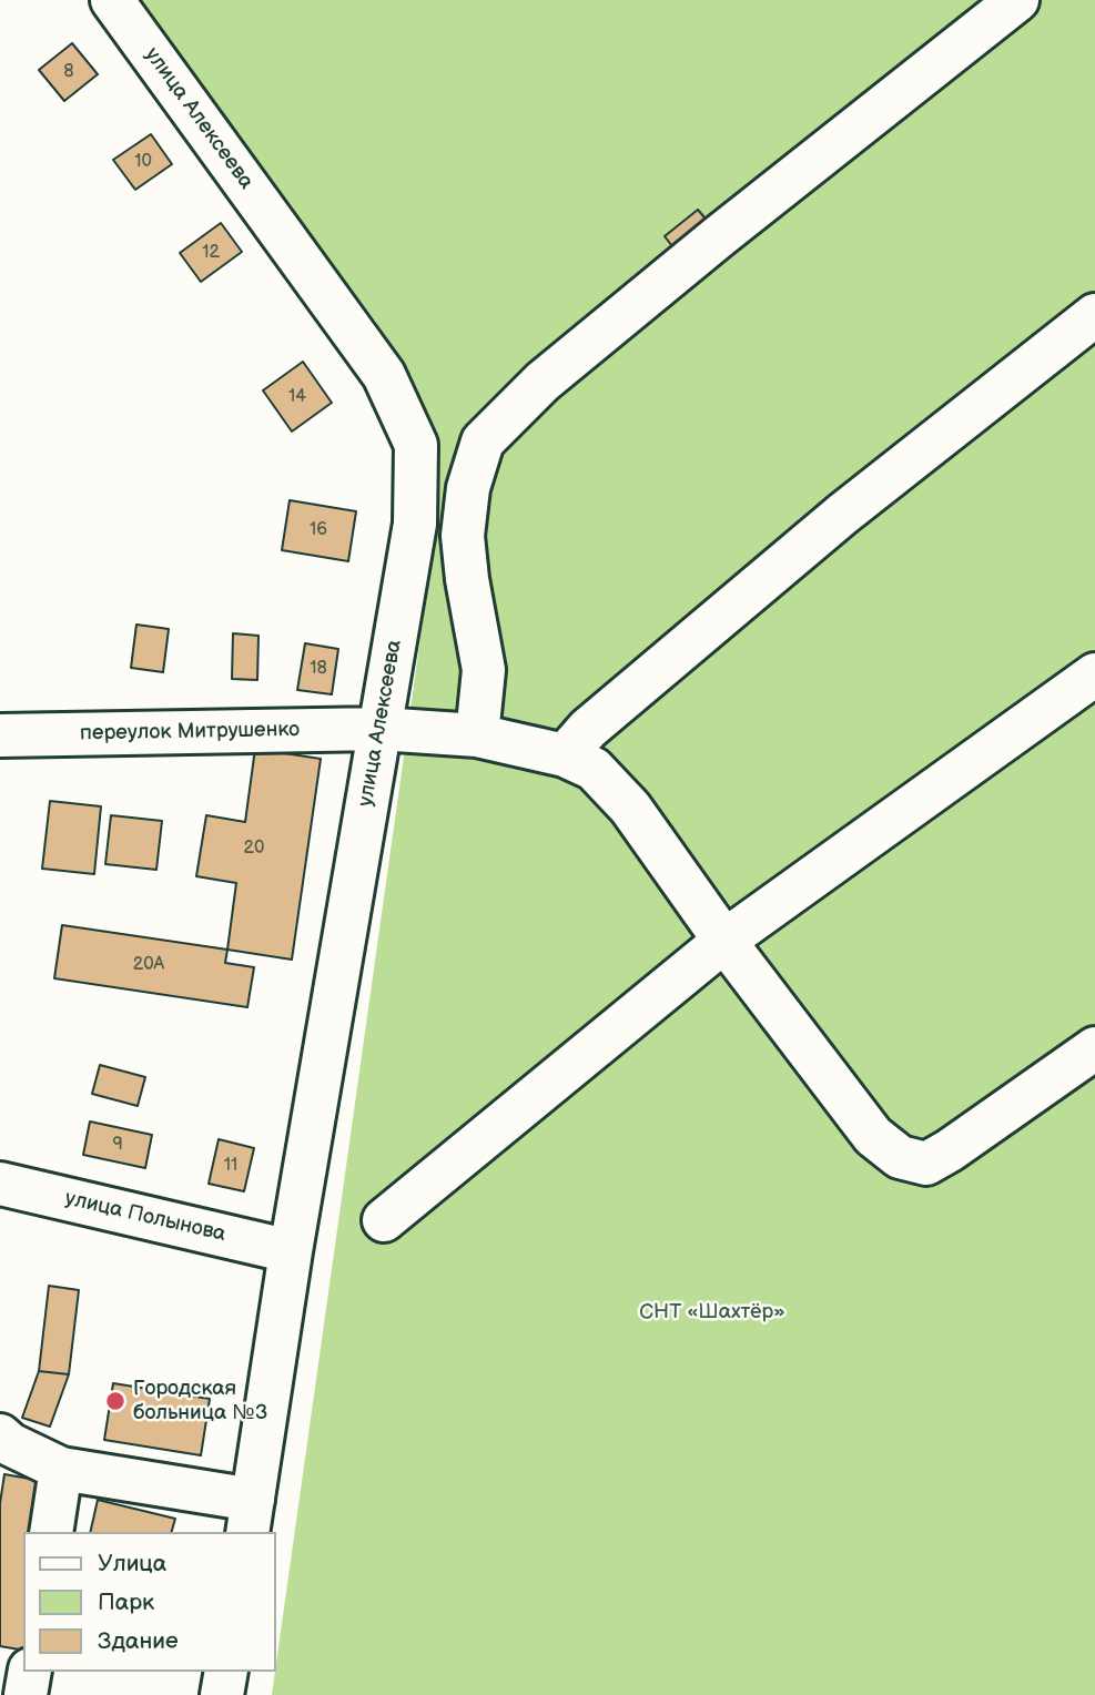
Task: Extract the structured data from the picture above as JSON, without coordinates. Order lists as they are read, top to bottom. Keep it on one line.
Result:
{"streets":{"street":["улица Алексеева","переулок Митрушенко","улица Полынова"]},"crossings":[["улица Алексеева","переулок Митрушенко"],["улица Алексеева","улица Полынова"]],"parks":["СНТ «Шахтёр»"],"places":["Городская больница №3"],"house_numbers":["8","10","12","14","16","18","20","20А","9","11"],"legend":["Улица","Парк","Здание"]}
